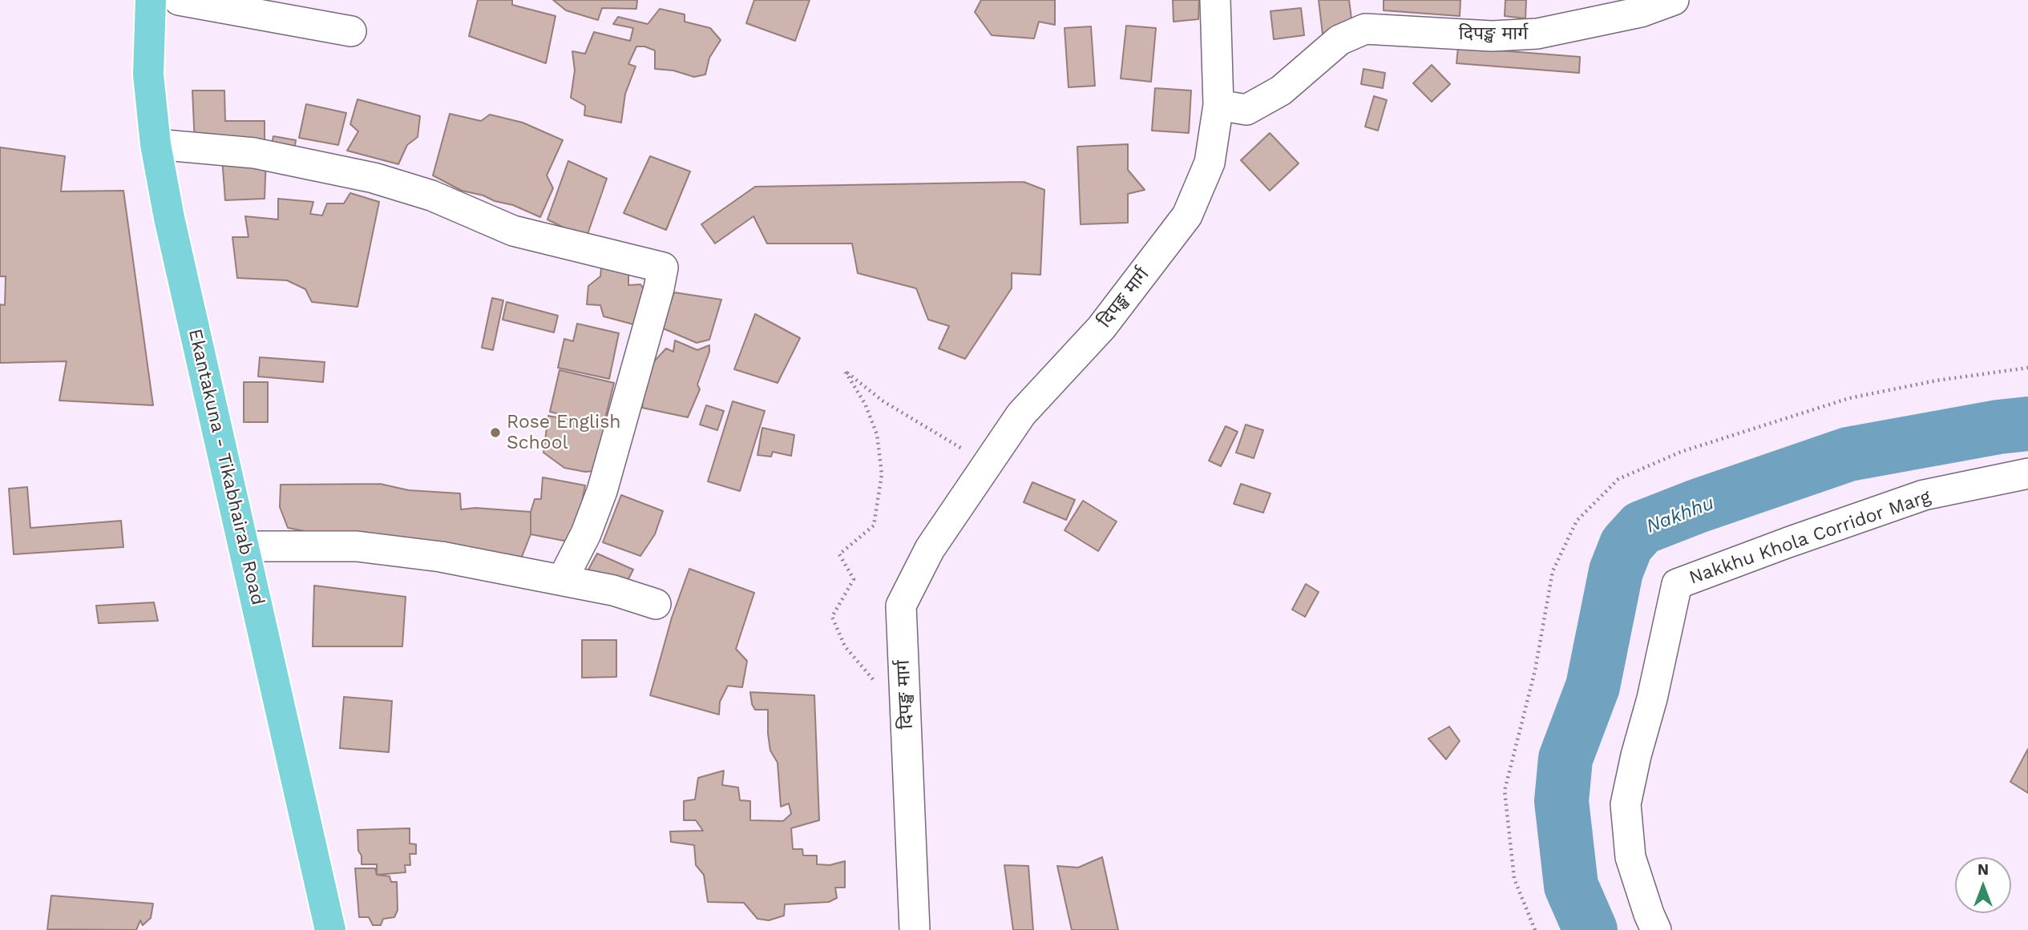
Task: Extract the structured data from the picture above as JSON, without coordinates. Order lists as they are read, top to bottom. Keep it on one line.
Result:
{"streets":{"main road":["Ekantakuna - Tikabhairab Road"],"street":["दिपङ्ख मार्ग","Nakkhu Khola Corridor Marg"]},"water":["Nakhhu"],"places":["Rose English School"],"north":"top"}
